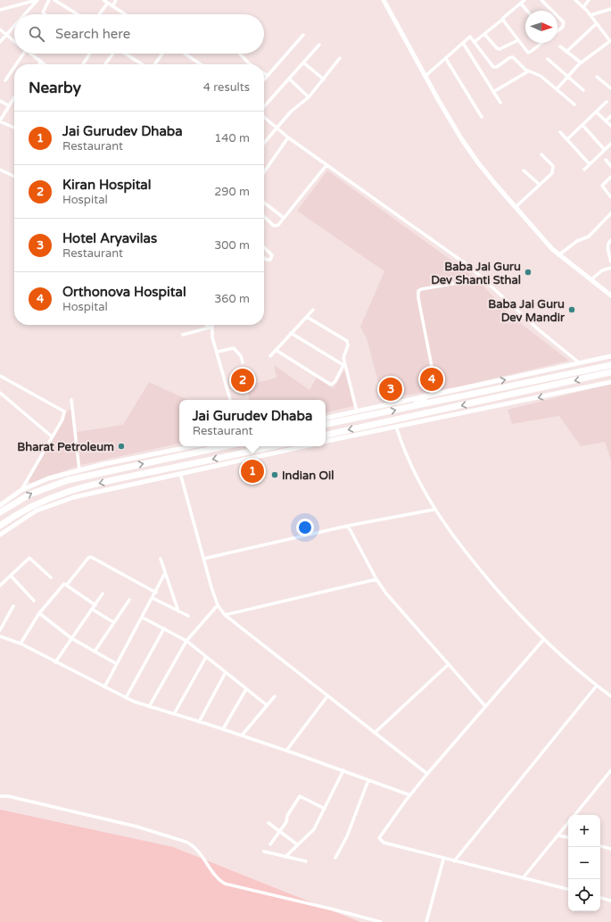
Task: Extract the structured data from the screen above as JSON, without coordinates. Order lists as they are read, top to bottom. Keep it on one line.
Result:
{"places":["Baba Jai Guru Dev Shanti Sthal","Baba Jai Guru Dev Mandir","Bharat Petroleum","Indian Oil"],"north":"right","page":{"search":"Search here","heading":["Nearby","4 results"],"list":[{"mark":"1","name":"Jai Gurudev Dhaba","note":"Restaurant","value":"140 m"},{"mark":"2","name":"Kiran Hospital","note":"Hospital","value":"290 m"},{"mark":"3","name":"Hotel Aryavilas","note":"Restaurant","value":"300 m"},{"mark":"4","name":"Orthonova Hospital","note":"Hospital","value":"360 m"}],"pins":["4","2","3","1"],"popup":["Jai Gurudev Dhaba","Restaurant"],"map_buttons":["+","−"]}}
